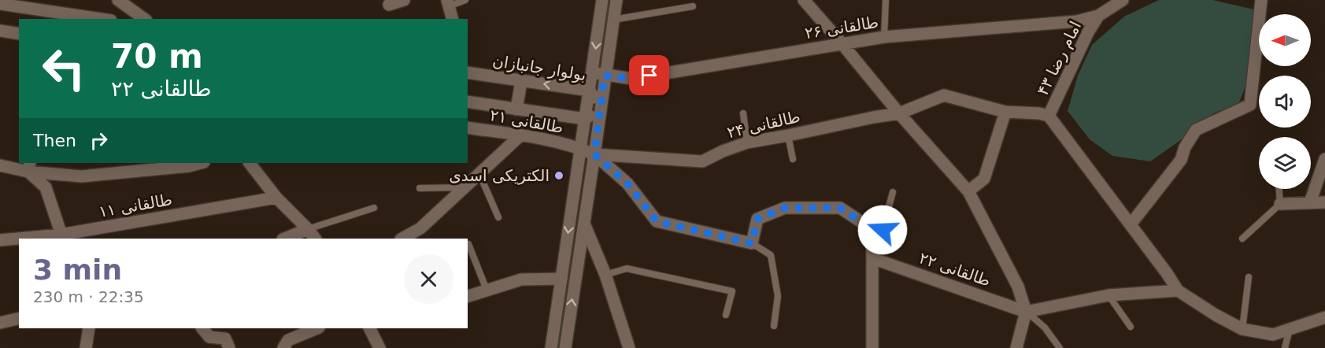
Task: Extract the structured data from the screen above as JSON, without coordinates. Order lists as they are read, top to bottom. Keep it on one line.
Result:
{"streets":{"street":["طالقانی ۲۶","امام رضا ۴۳","بولوار جانبازان","طالقانی ۲۱","طالقانی ۲۴","طالقانی ۱۱","طالقانی ۲۲"]},"crossings":[["طالقانی ۲۶","امام رضا ۴۳"],["امام رضا ۴۳","طالقانی ۲۴"],["طالقانی ۲۱","طالقانی ۲۴"]],"places":["الکتریکی اسدی"],"north":"left","page":{"turn":["70 m","طالقانی ۲۲"],"then":"Then","heading":["3 min","230 m · 22:35"]}}
